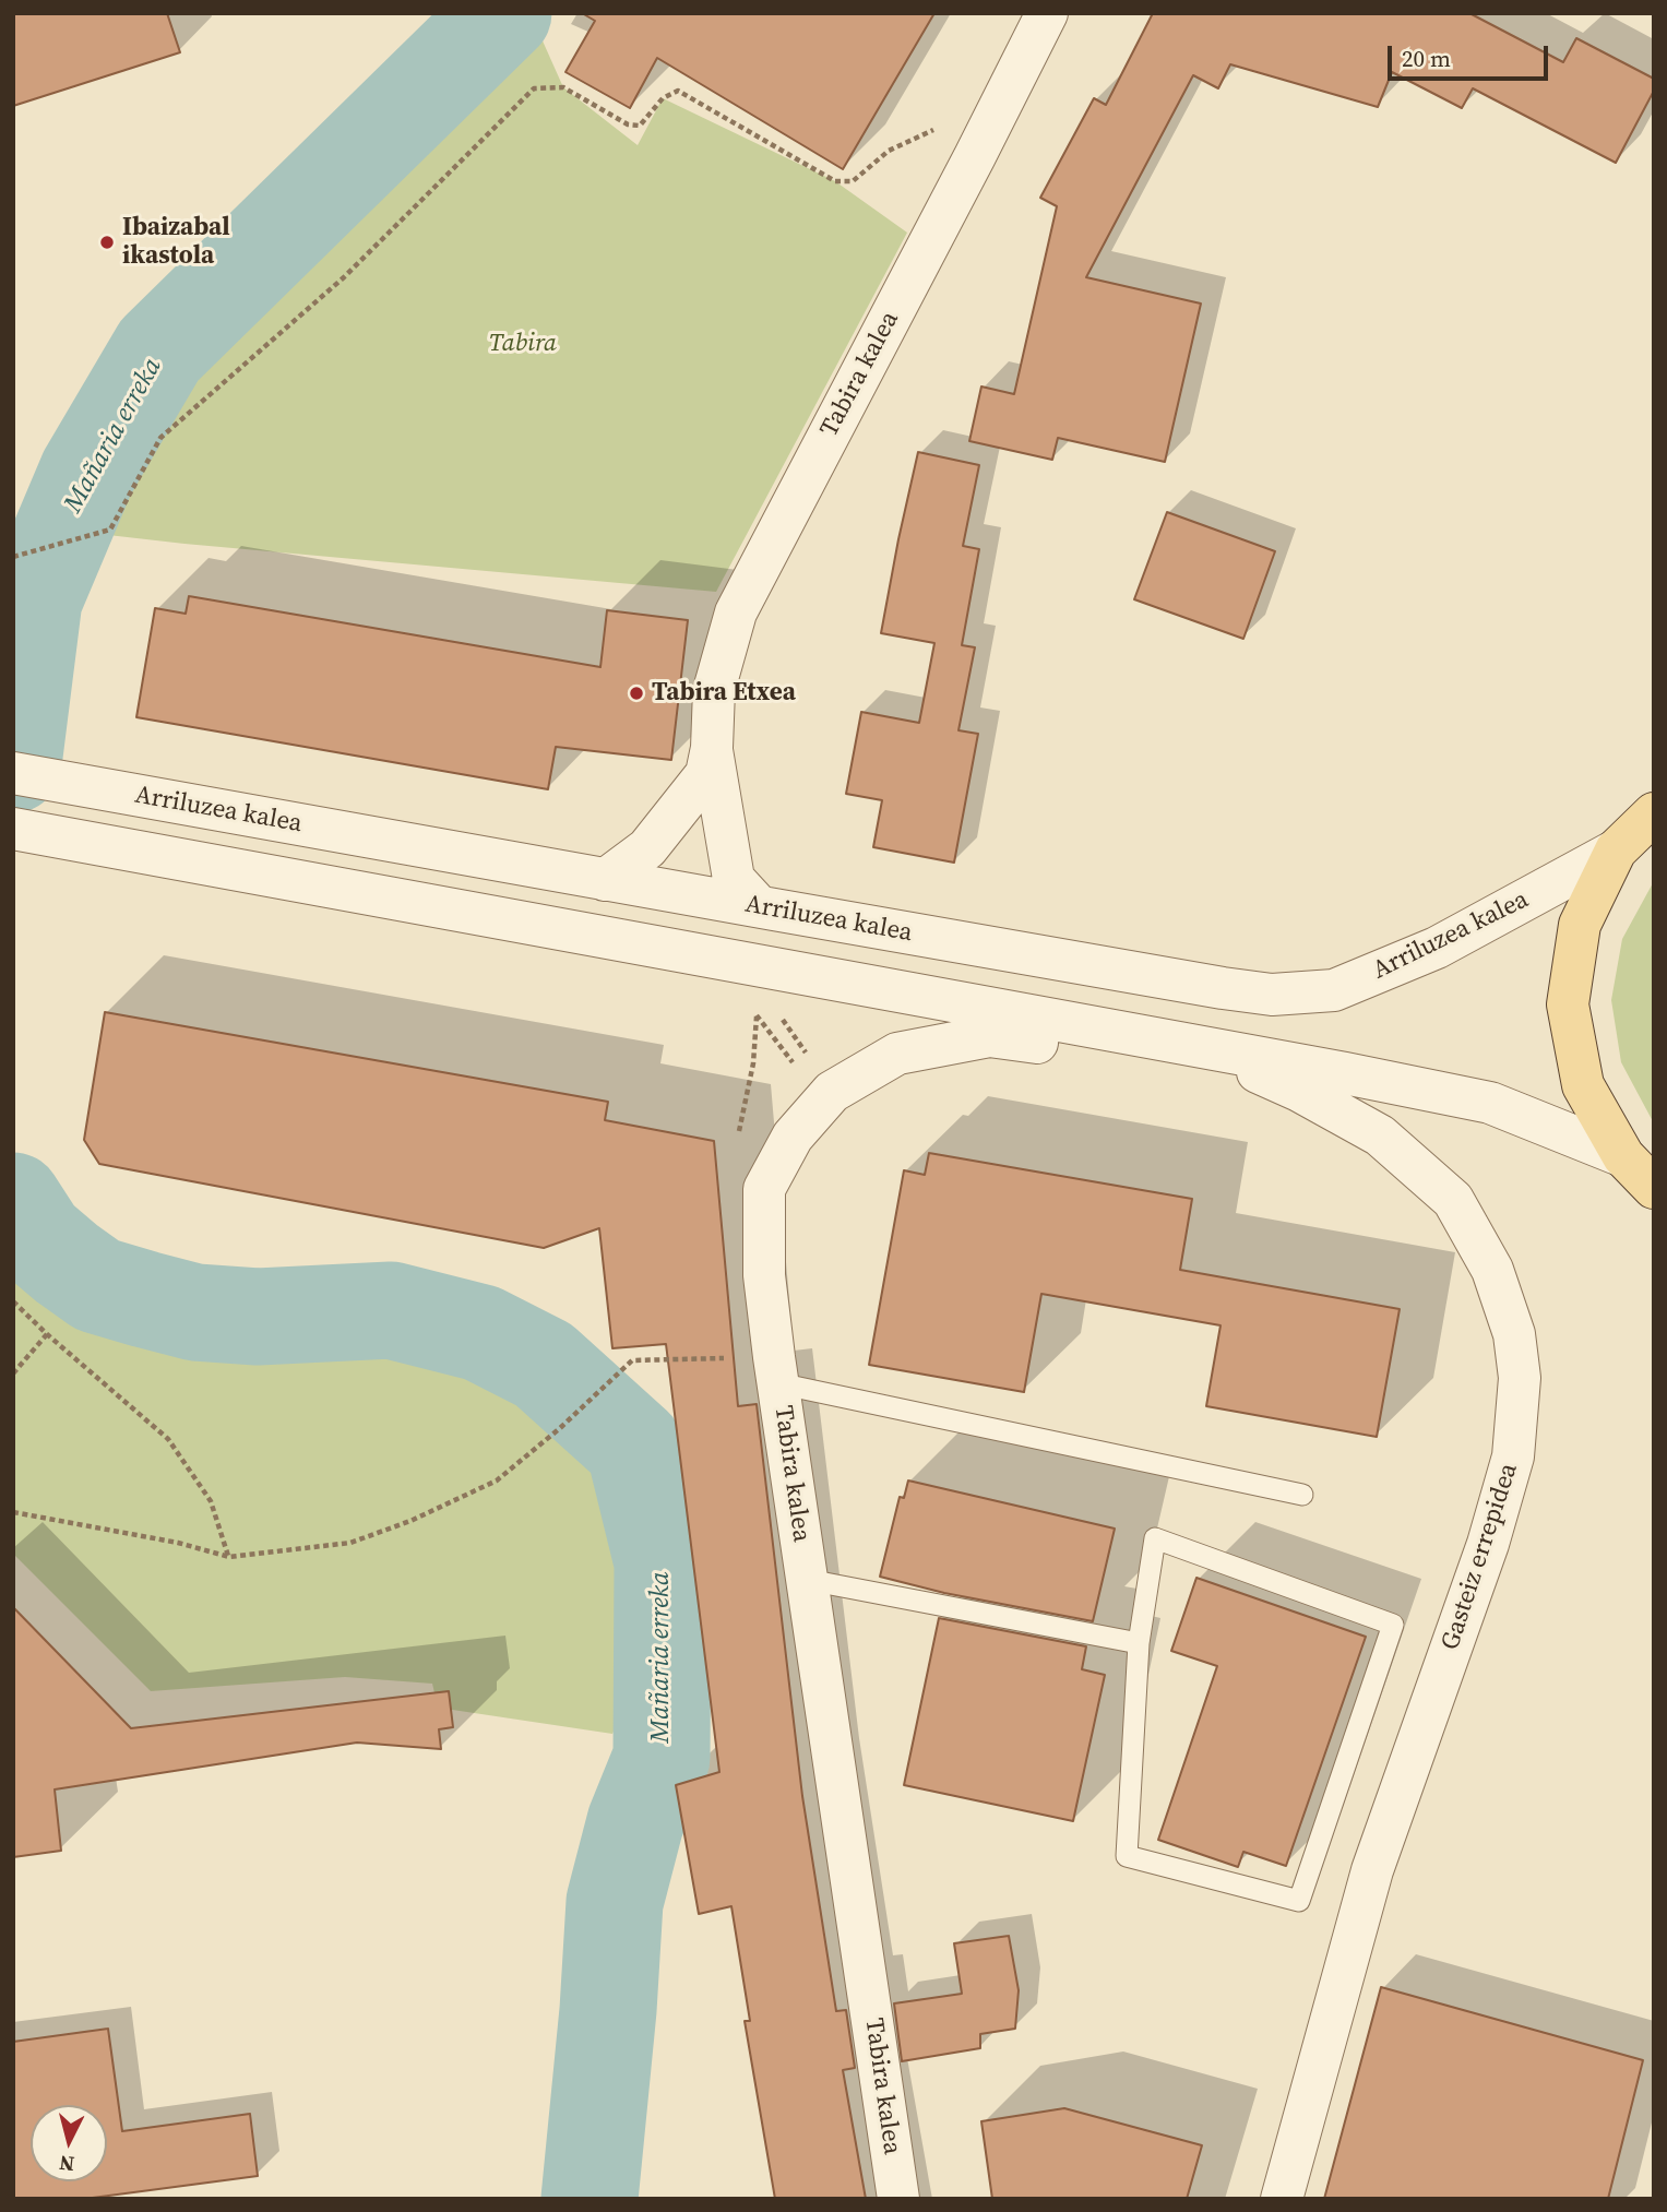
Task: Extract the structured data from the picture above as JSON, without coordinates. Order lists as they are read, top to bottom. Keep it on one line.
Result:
{"streets":{"street":["Tabira kalea","Arriluzea kalea","Gasteiz errepidea"]},"water":["Mañaria erreka"],"parks":["Tabira"],"places":["Ibaizabal ikastola","Tabira Etxea"],"scale_bar":"20 m","north":"bottom"}
